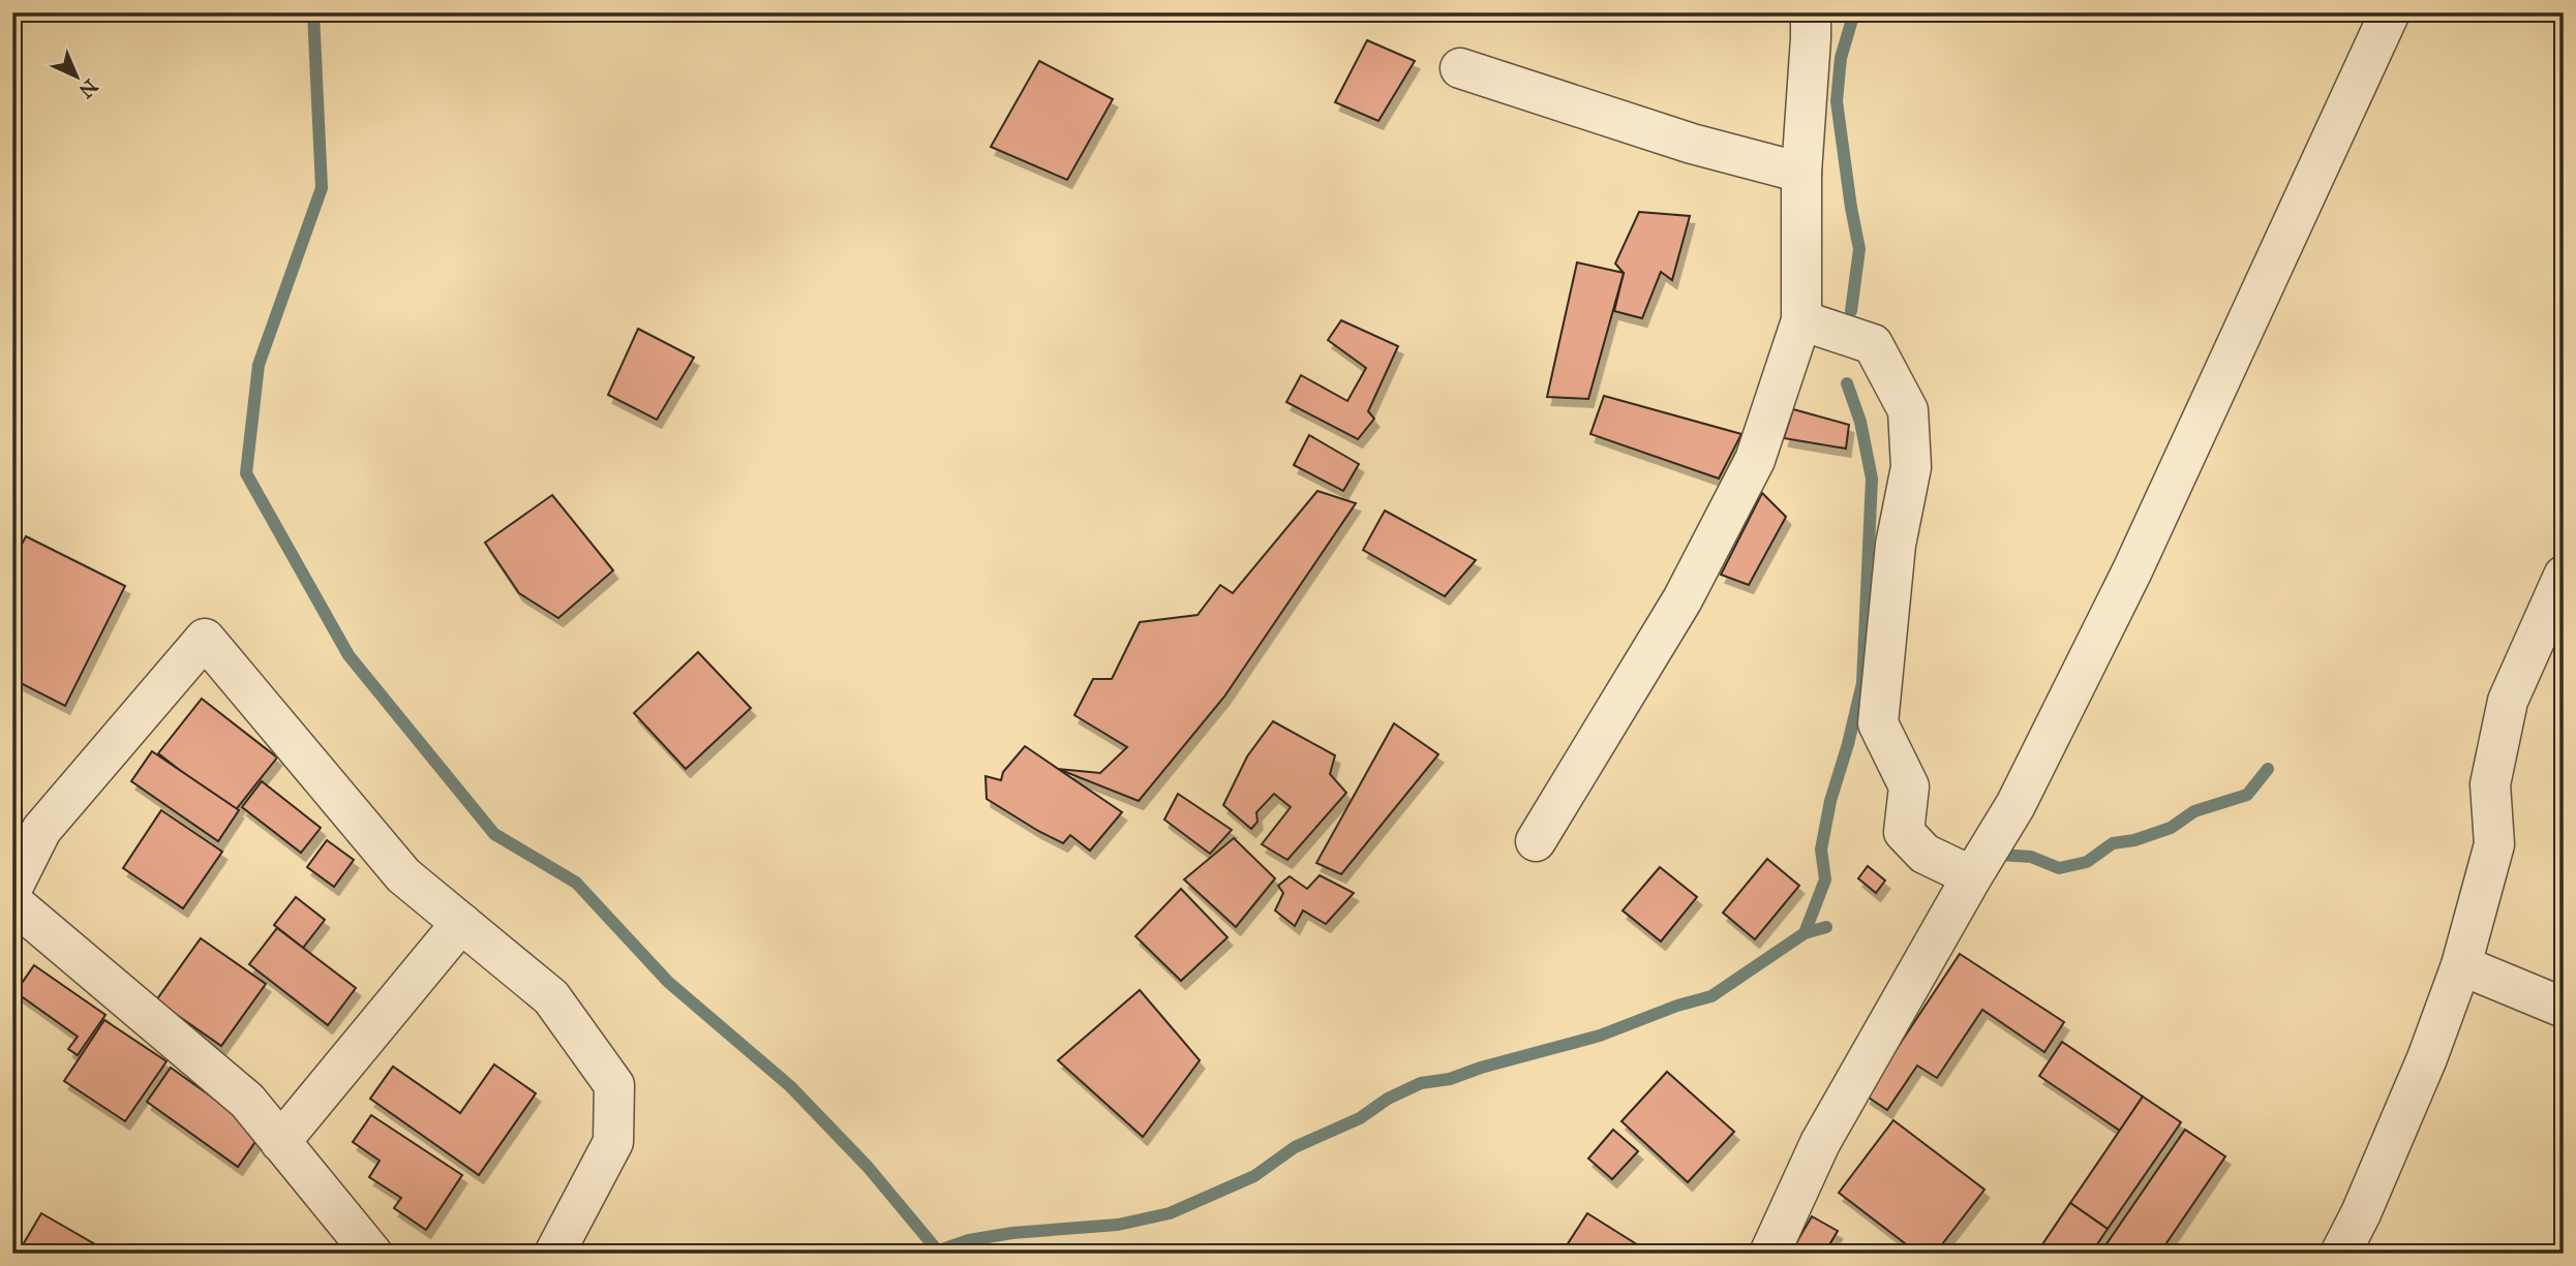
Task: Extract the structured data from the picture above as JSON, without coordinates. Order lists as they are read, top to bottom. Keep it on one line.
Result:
{"north":"bottom right"}
